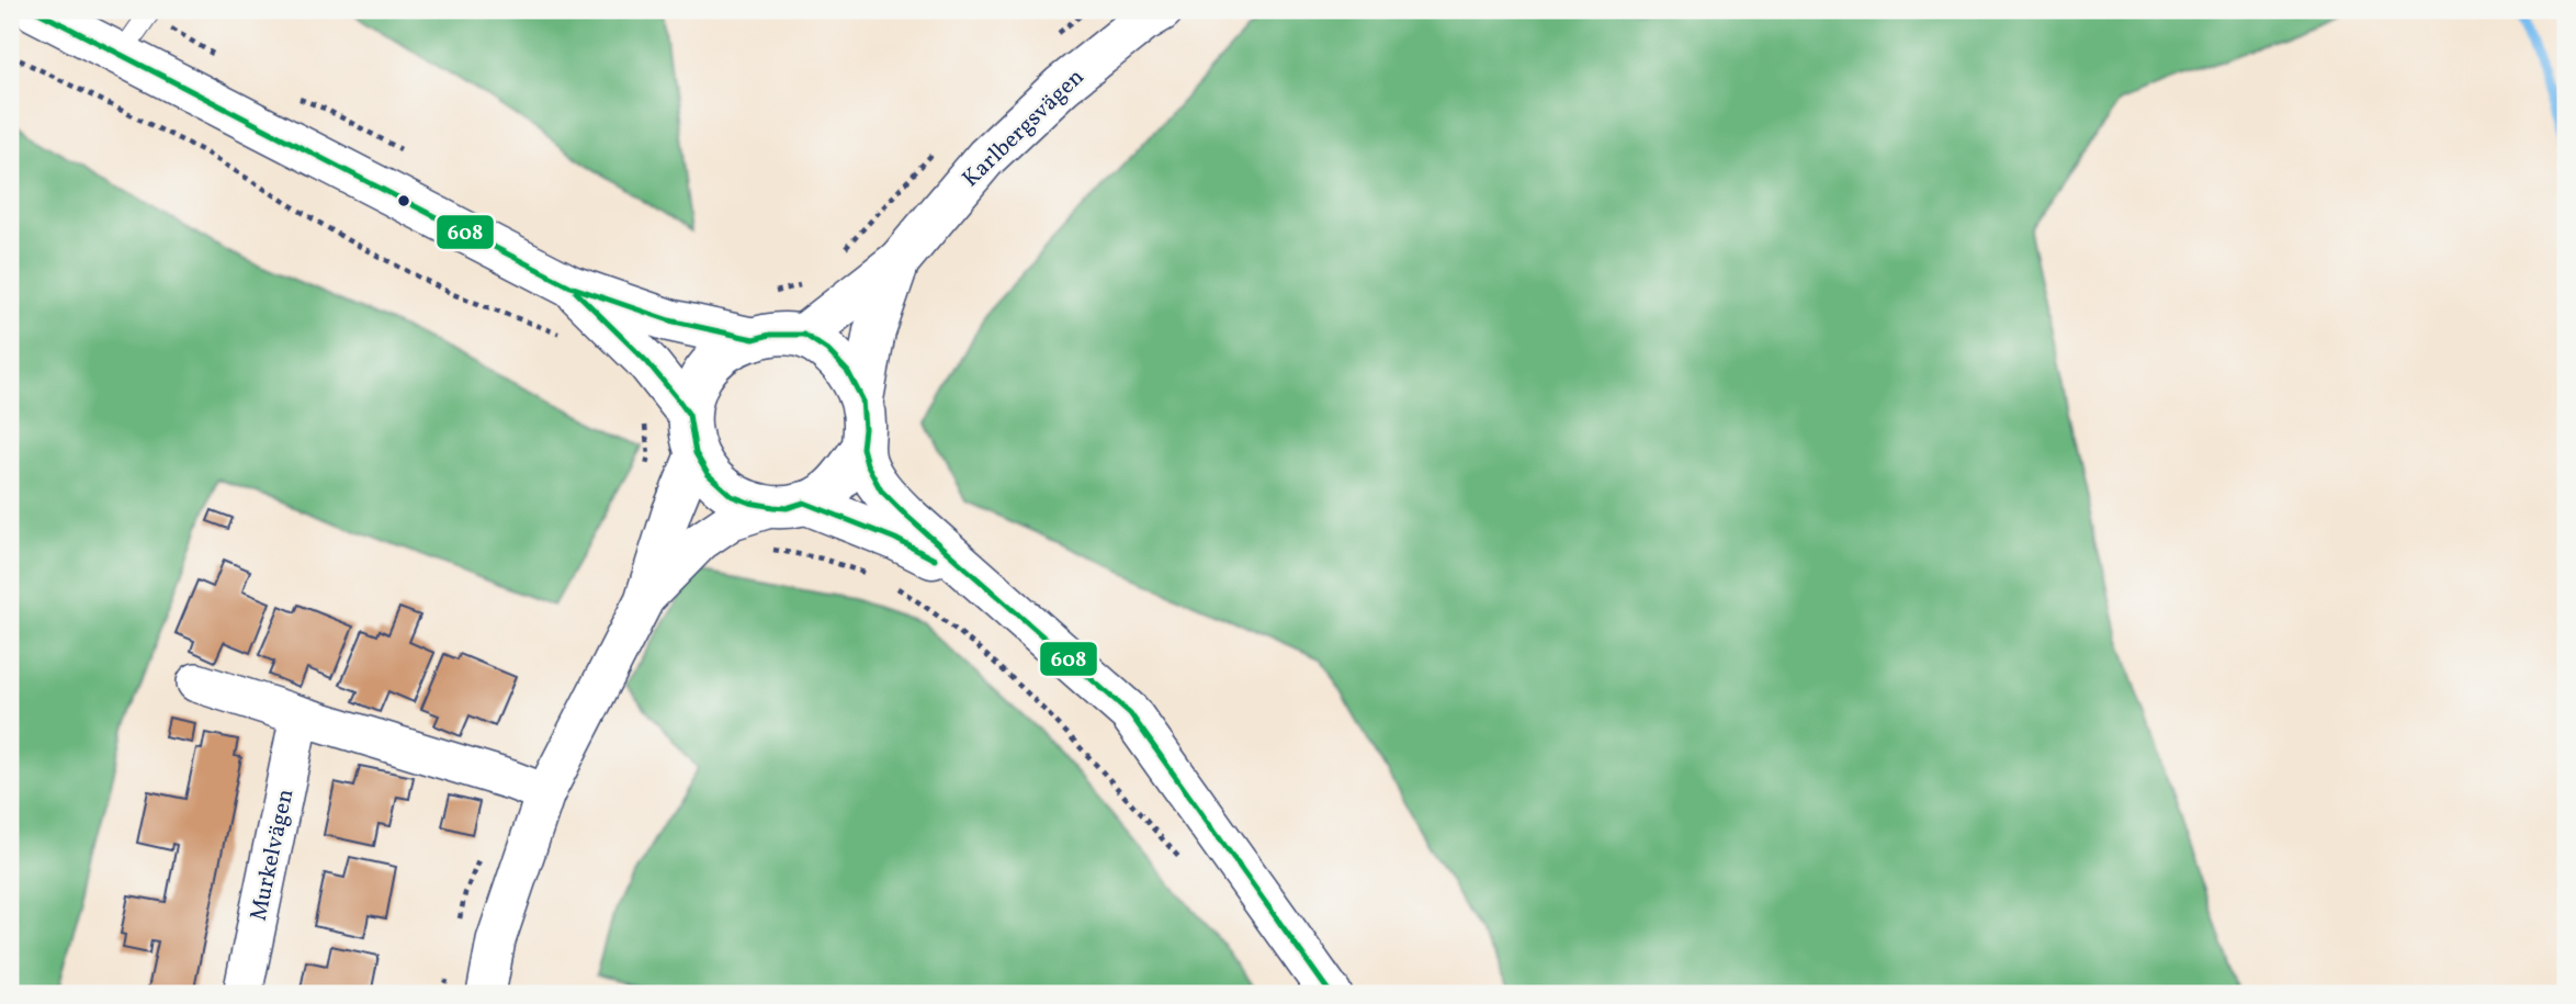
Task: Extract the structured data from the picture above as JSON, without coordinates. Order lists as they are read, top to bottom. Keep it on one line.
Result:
{"streets":{"street":["Karlbergsvägen","Murkelvägen"]},"lines":["transit line 608"]}
